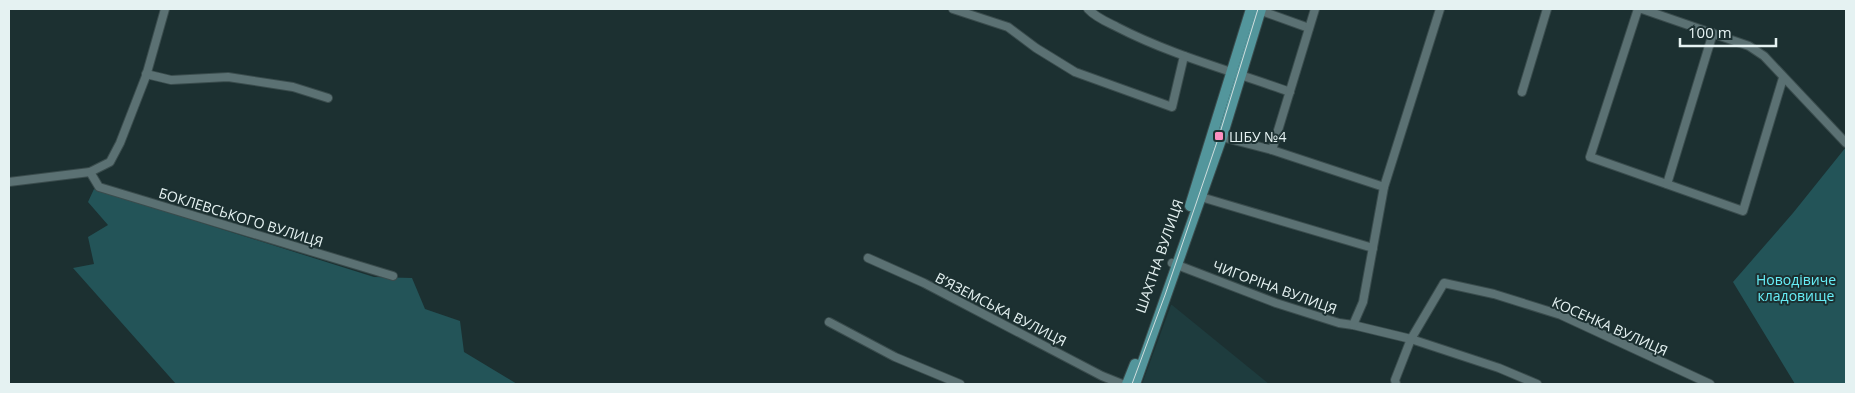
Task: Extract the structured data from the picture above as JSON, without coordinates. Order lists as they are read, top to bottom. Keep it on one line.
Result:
{"streets":{"main road":["ШАХТНА ВУЛИЦЯ"],"street":["БОКЛЕВСЬКОГО ВУЛИЦЯ","ЧИГОРІНА ВУЛИЦЯ","В’ЯЗЕМСЬКА ВУЛИЦЯ","КОСЕНКА ВУЛИЦЯ"]},"crossings":[["ШАХТНА ВУЛИЦЯ","ЧИГОРІНА ВУЛИЦЯ"]],"parks":["Новодівиче кладовище"],"places":{"transit":["ШБУ №4"]},"scale_bar":"100 m"}
